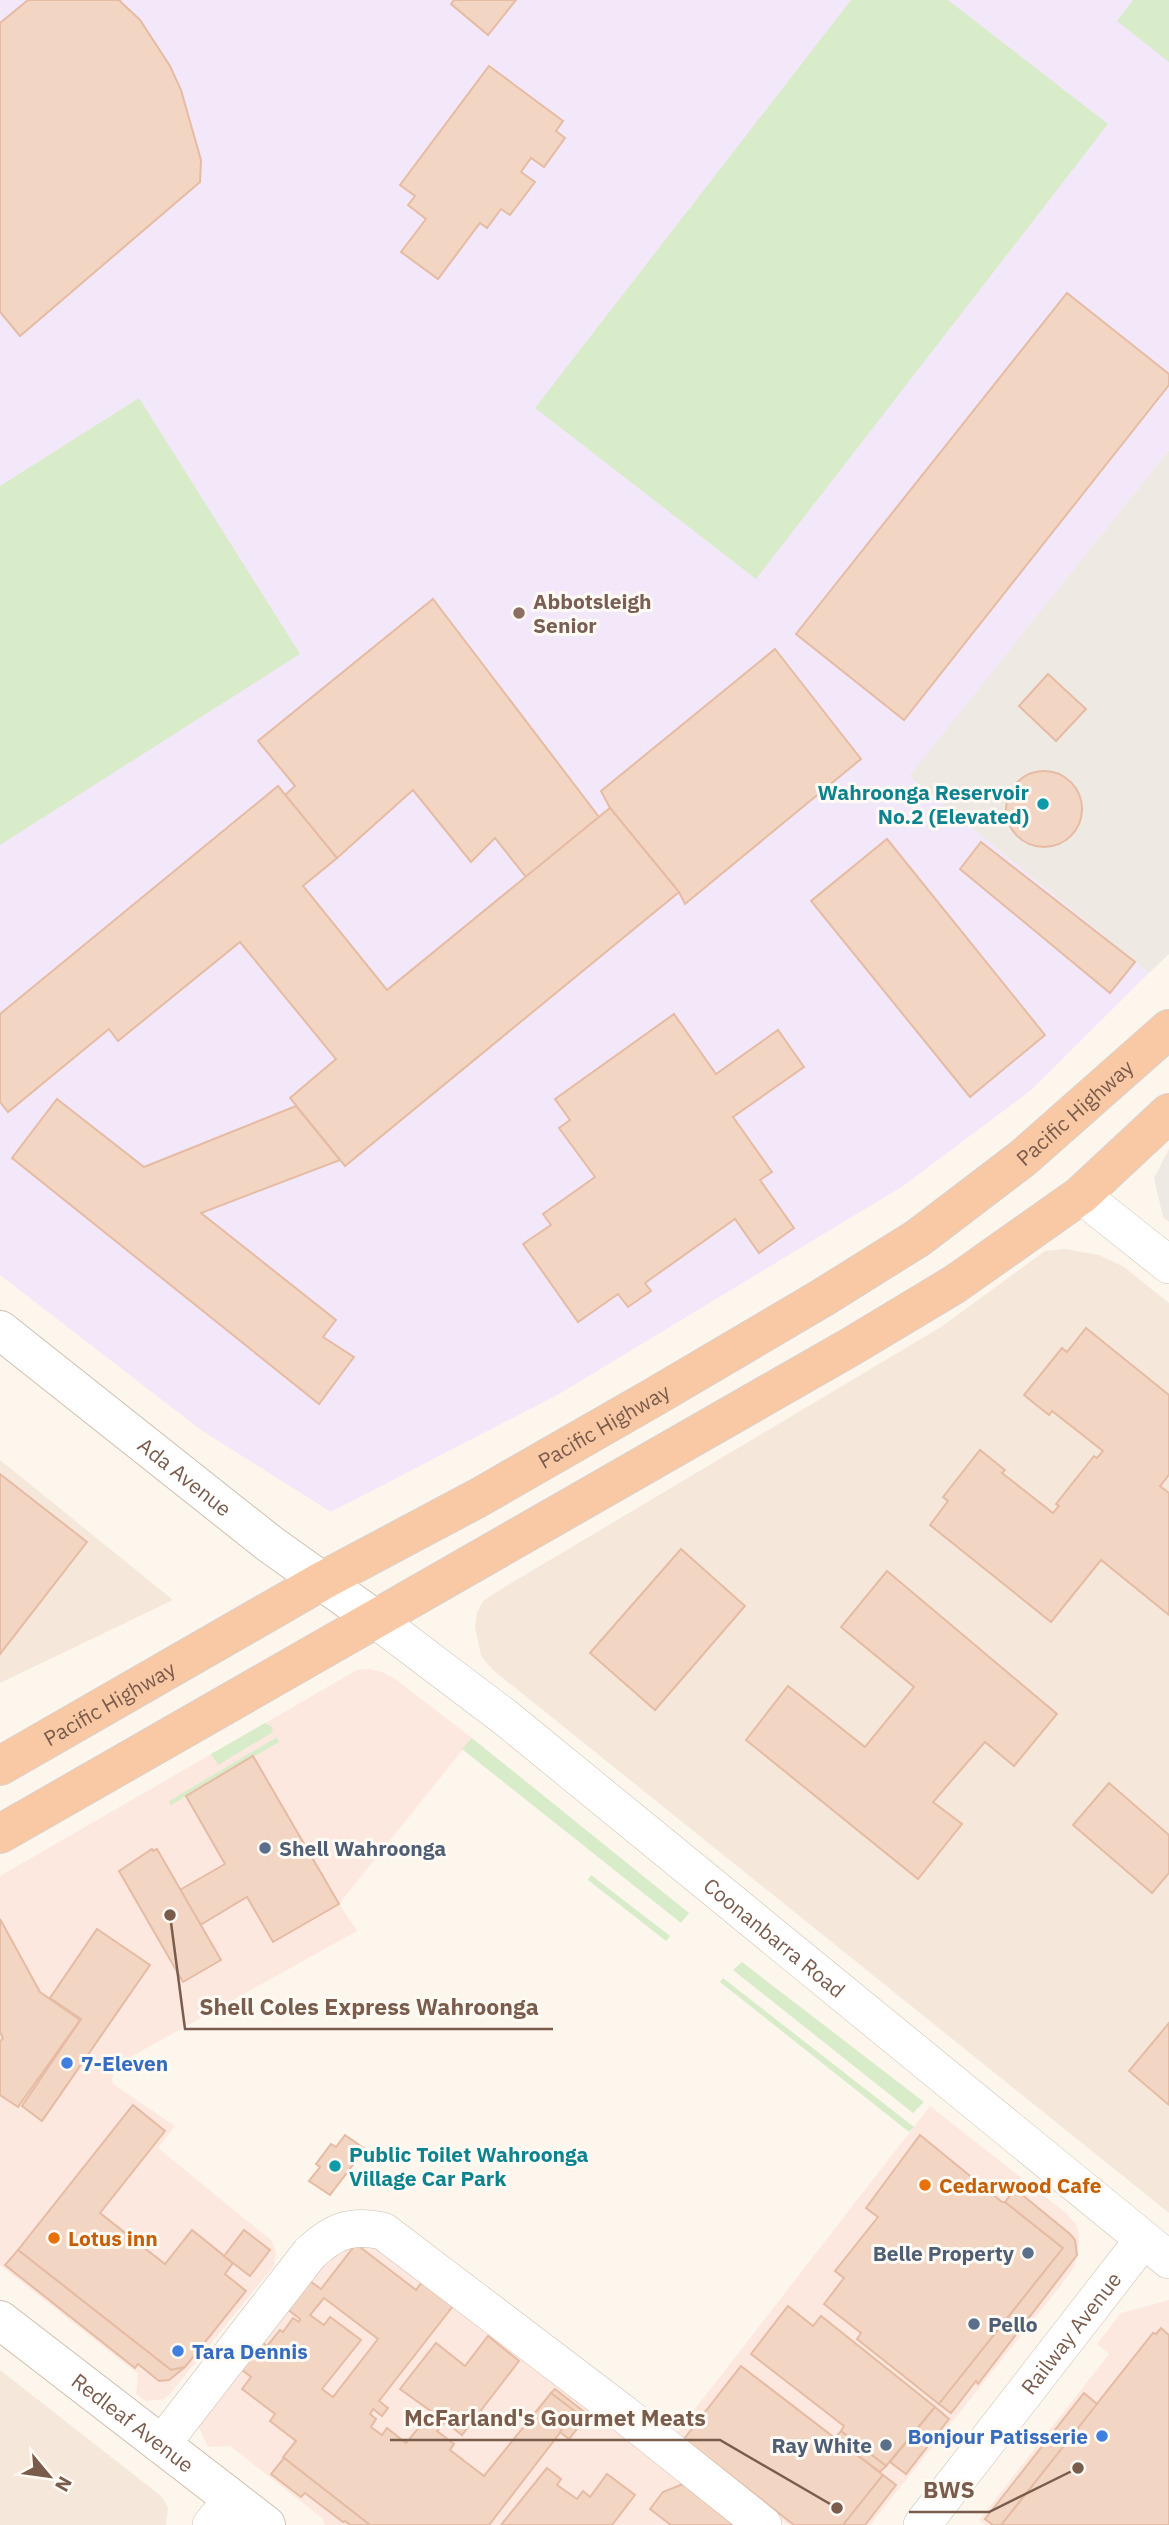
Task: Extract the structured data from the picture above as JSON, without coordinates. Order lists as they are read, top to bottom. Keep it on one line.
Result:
{"streets":{"highway":["Pacific Highway"],"street":["Ada Avenue","Coonanbarra Road","Railway Avenue","Redleaf Avenue"]},"crossings":[["Pacific Highway","Ada Avenue"],["Ada Avenue","Coonanbarra Road"],["Coonanbarra Road","Railway Avenue"]],"places":["Abbotsleigh Senior","Wahroonga Reservoir No.2 (Elevated)","Shell Wahroonga","Shell Coles Express Wahroonga","7-Eleven","Public Toilet Wahroonga Village Car Park","Cedarwood Cafe","Lotus inn","Belle Property","Pello","Tara Dennis","Bonjour Patisserie","Ray White","BWS","McFarland's Gourmet Meats"],"north":"bottom right"}
